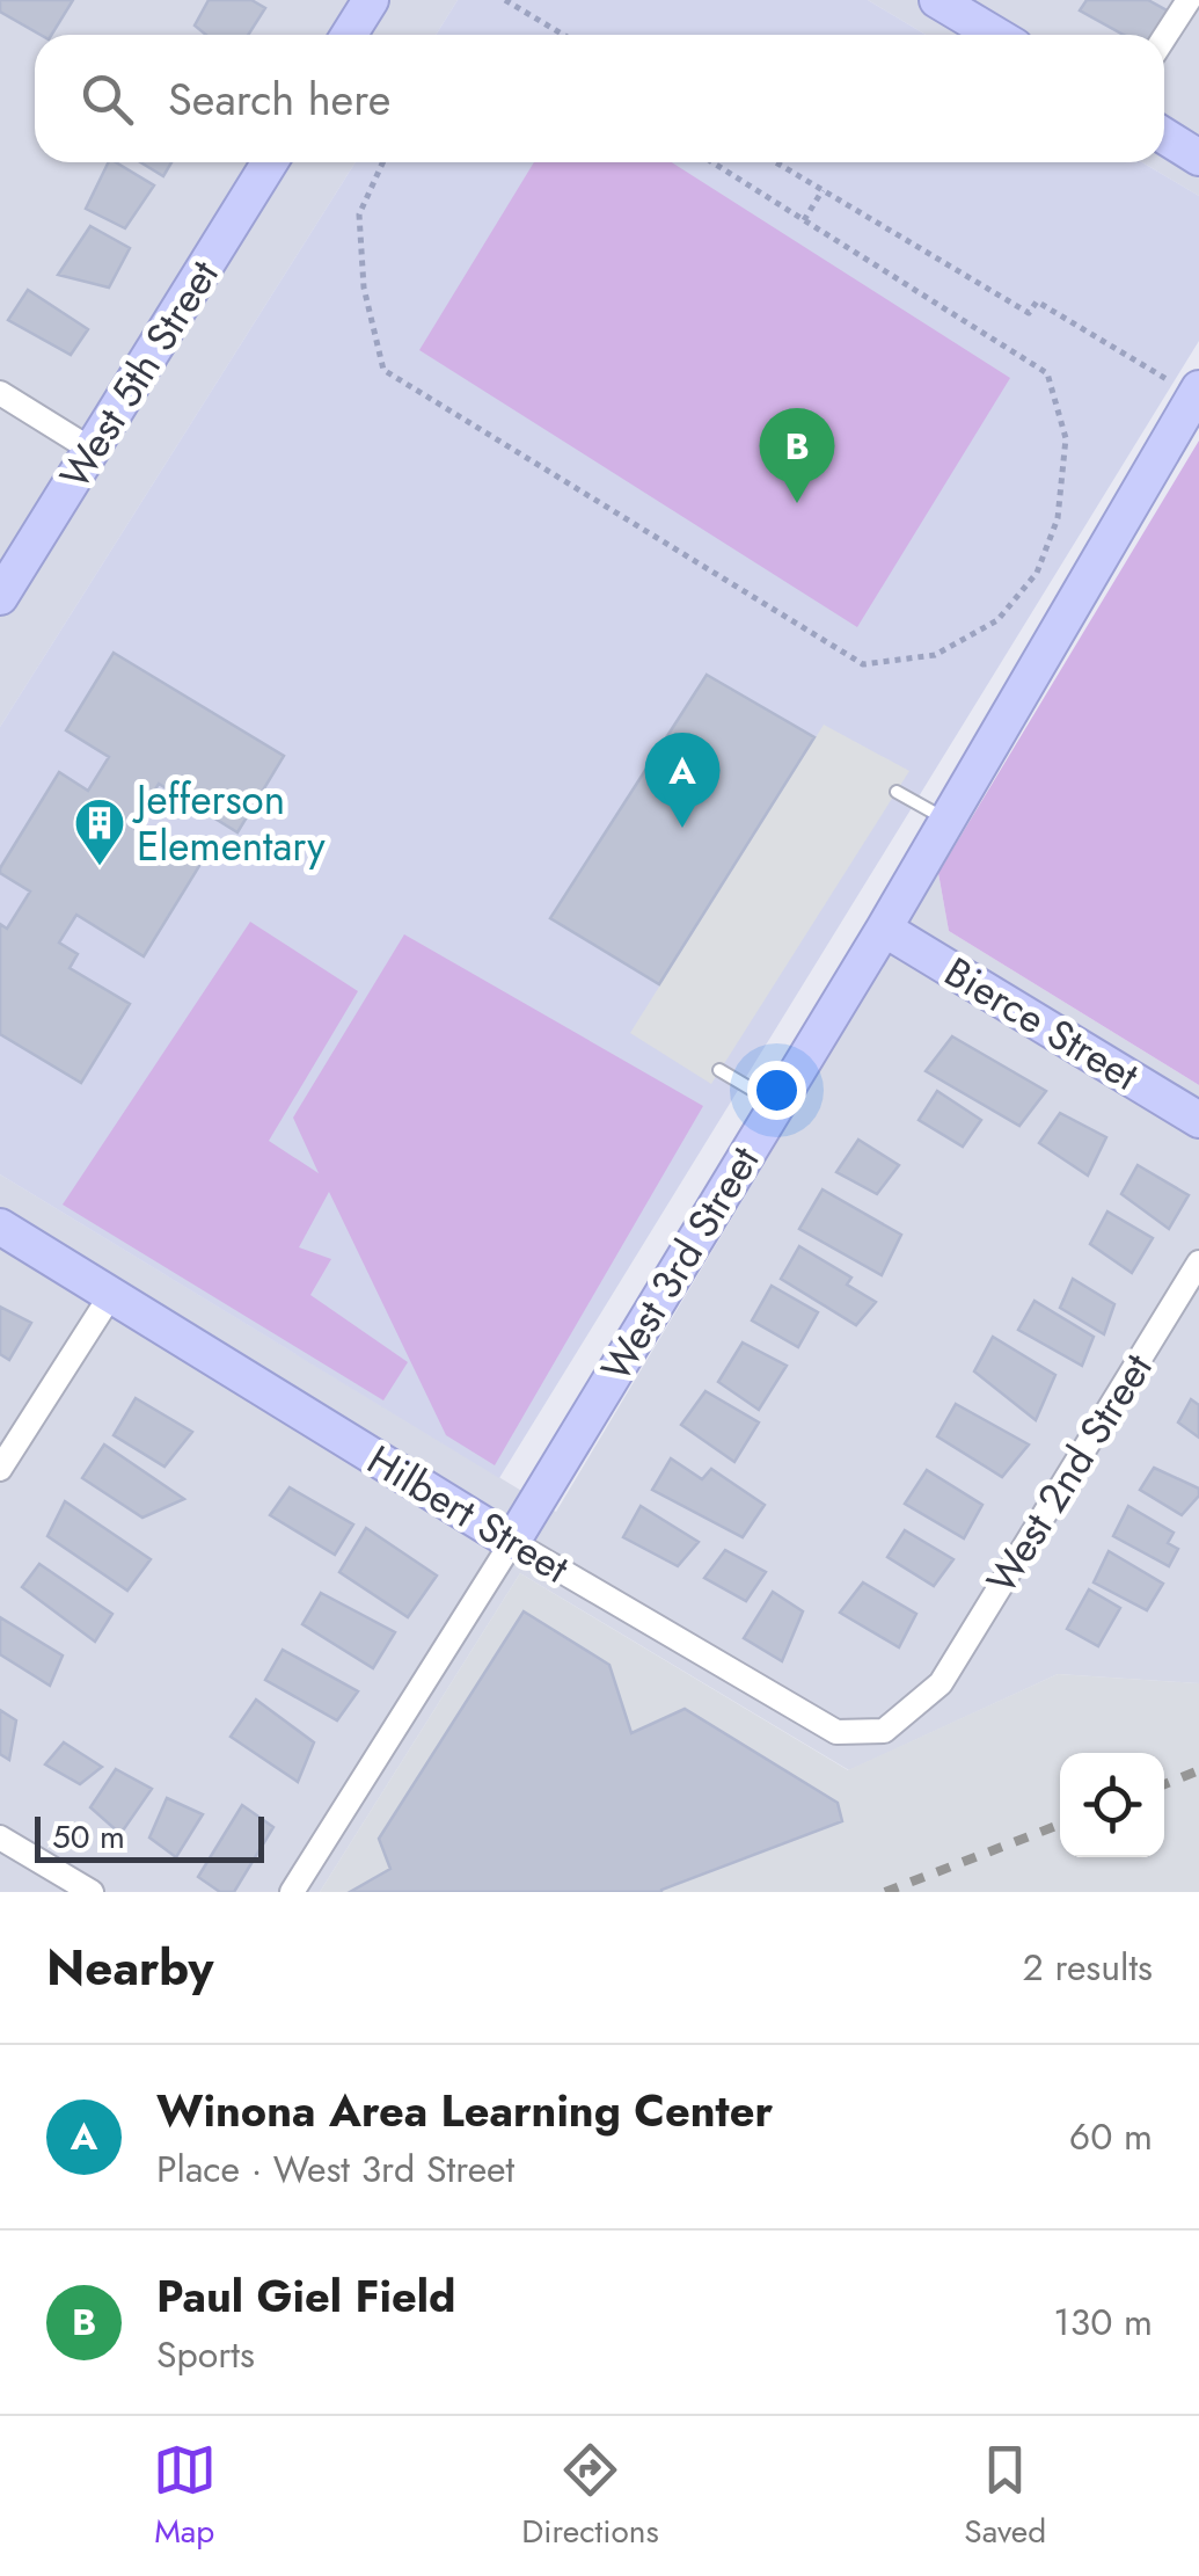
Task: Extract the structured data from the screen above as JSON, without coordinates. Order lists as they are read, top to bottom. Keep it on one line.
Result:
{"streets":{"street":["West 5th Street","Bierce Street","West 3rd Street","West 2nd Street","Hilbert Street"]},"crossings":[["Bierce Street","West 3rd Street"],["West 3rd Street","Hilbert Street"],["West 2nd Street","Hilbert Street"]],"places":{"building":["Jefferson Elementary"]},"scale_bar":"50 m","page":{"search":"Search here","pins":["B","A"],"scale":"50 m","heading":["Nearby","2 results"],"list":[{"mark":"A","name":"Winona Area Learning Center","note":"Place · West 3rd Street","value":"60 m"},{"mark":"B","name":"Paul Giel Field","note":"Sports","value":"130 m"}],"nav":["Map","Directions","Saved"]}}
